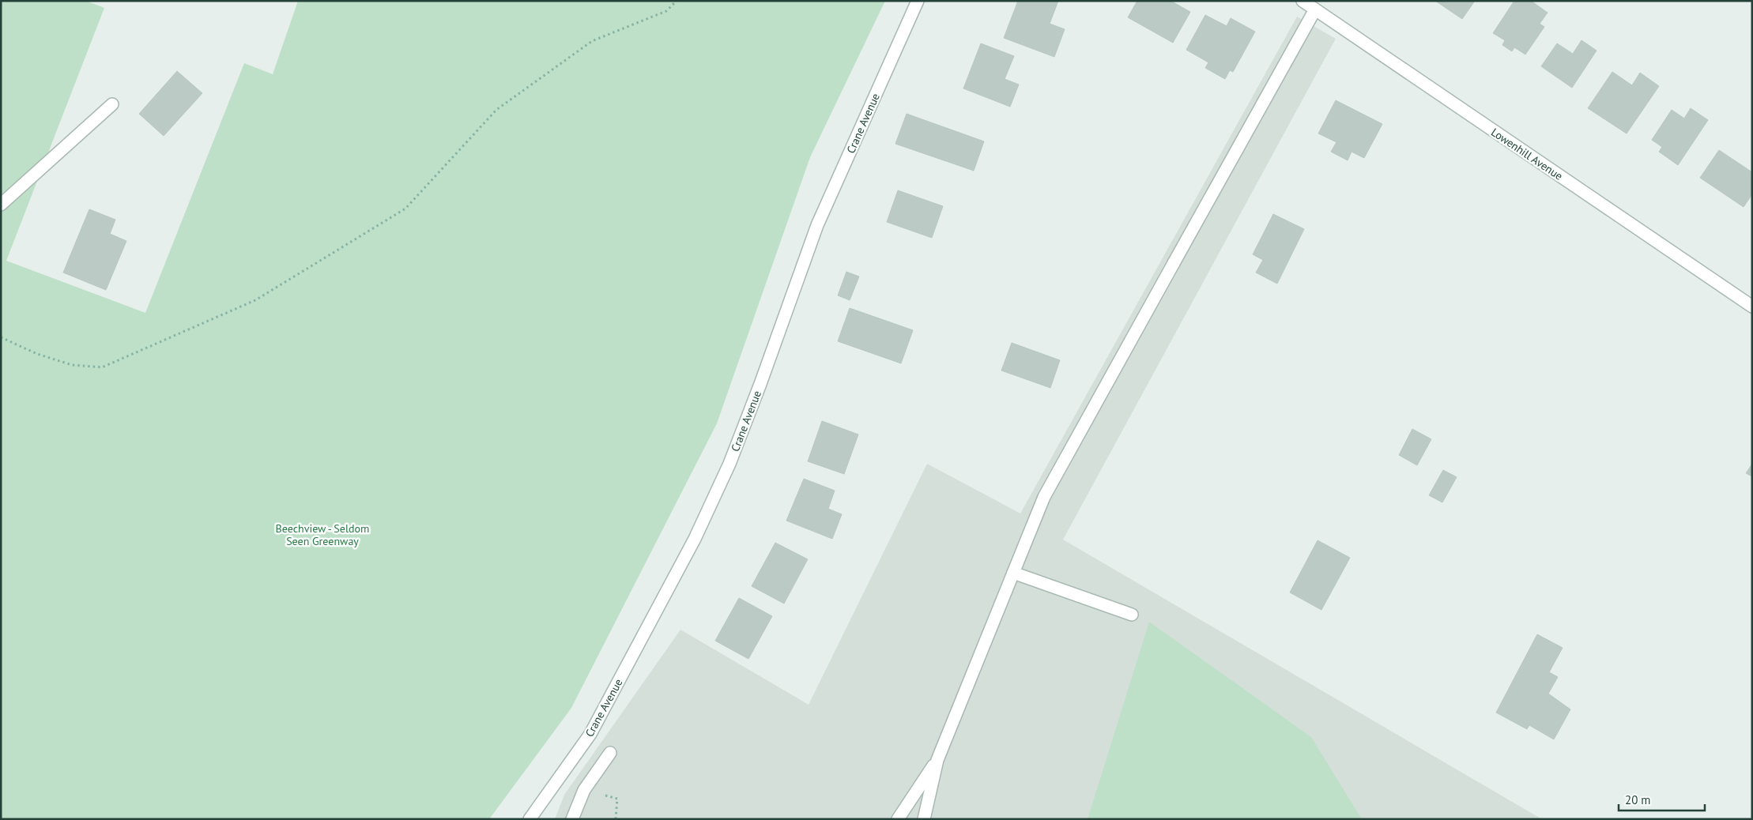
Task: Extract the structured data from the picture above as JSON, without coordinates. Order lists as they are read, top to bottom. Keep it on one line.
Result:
{"streets":{"street":["Crane Avenue","Lowenhill Avenue"]},"parks":["Beechview - Seldom Seen Greenway"],"scale_bar":"20 m"}
